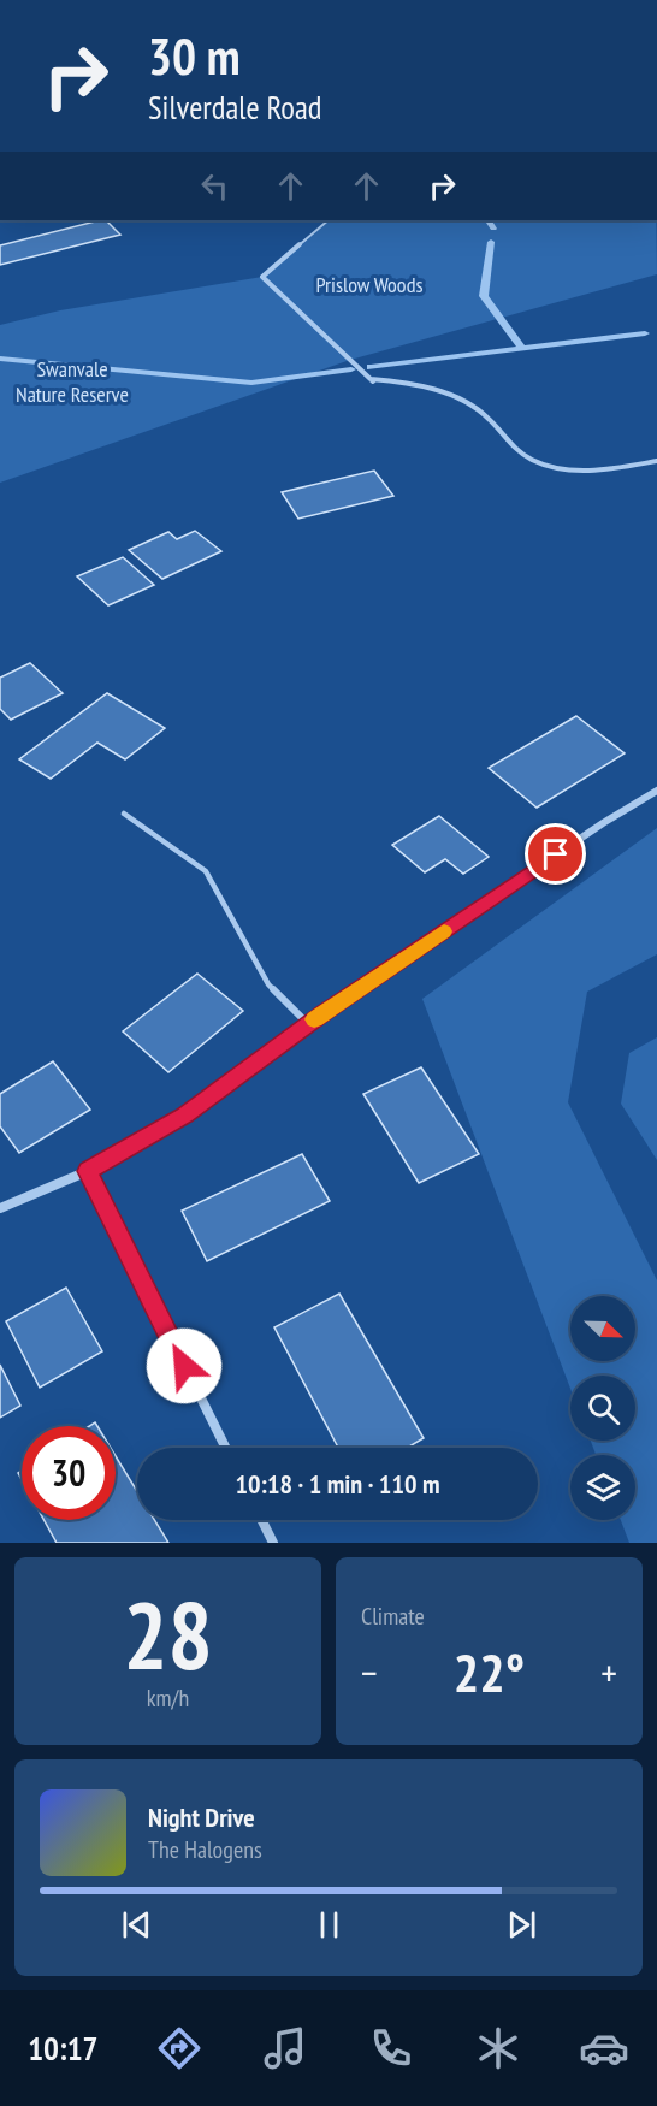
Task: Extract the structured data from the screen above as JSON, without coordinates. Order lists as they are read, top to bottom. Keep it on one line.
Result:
{"parks":["Prislow Woods","Swanvale Nature Reserve"],"north":"bottom right","page":{"turn":["30 m","Silverdale Road"],"limit":"30","trip":"10:18 · 1 min · 110 m","tile":[["28","km/h"],"Climate"],"heat":["−","22°","+"],"song":["Night Drive","The Halogens"],"tabs":"10:17"}}
